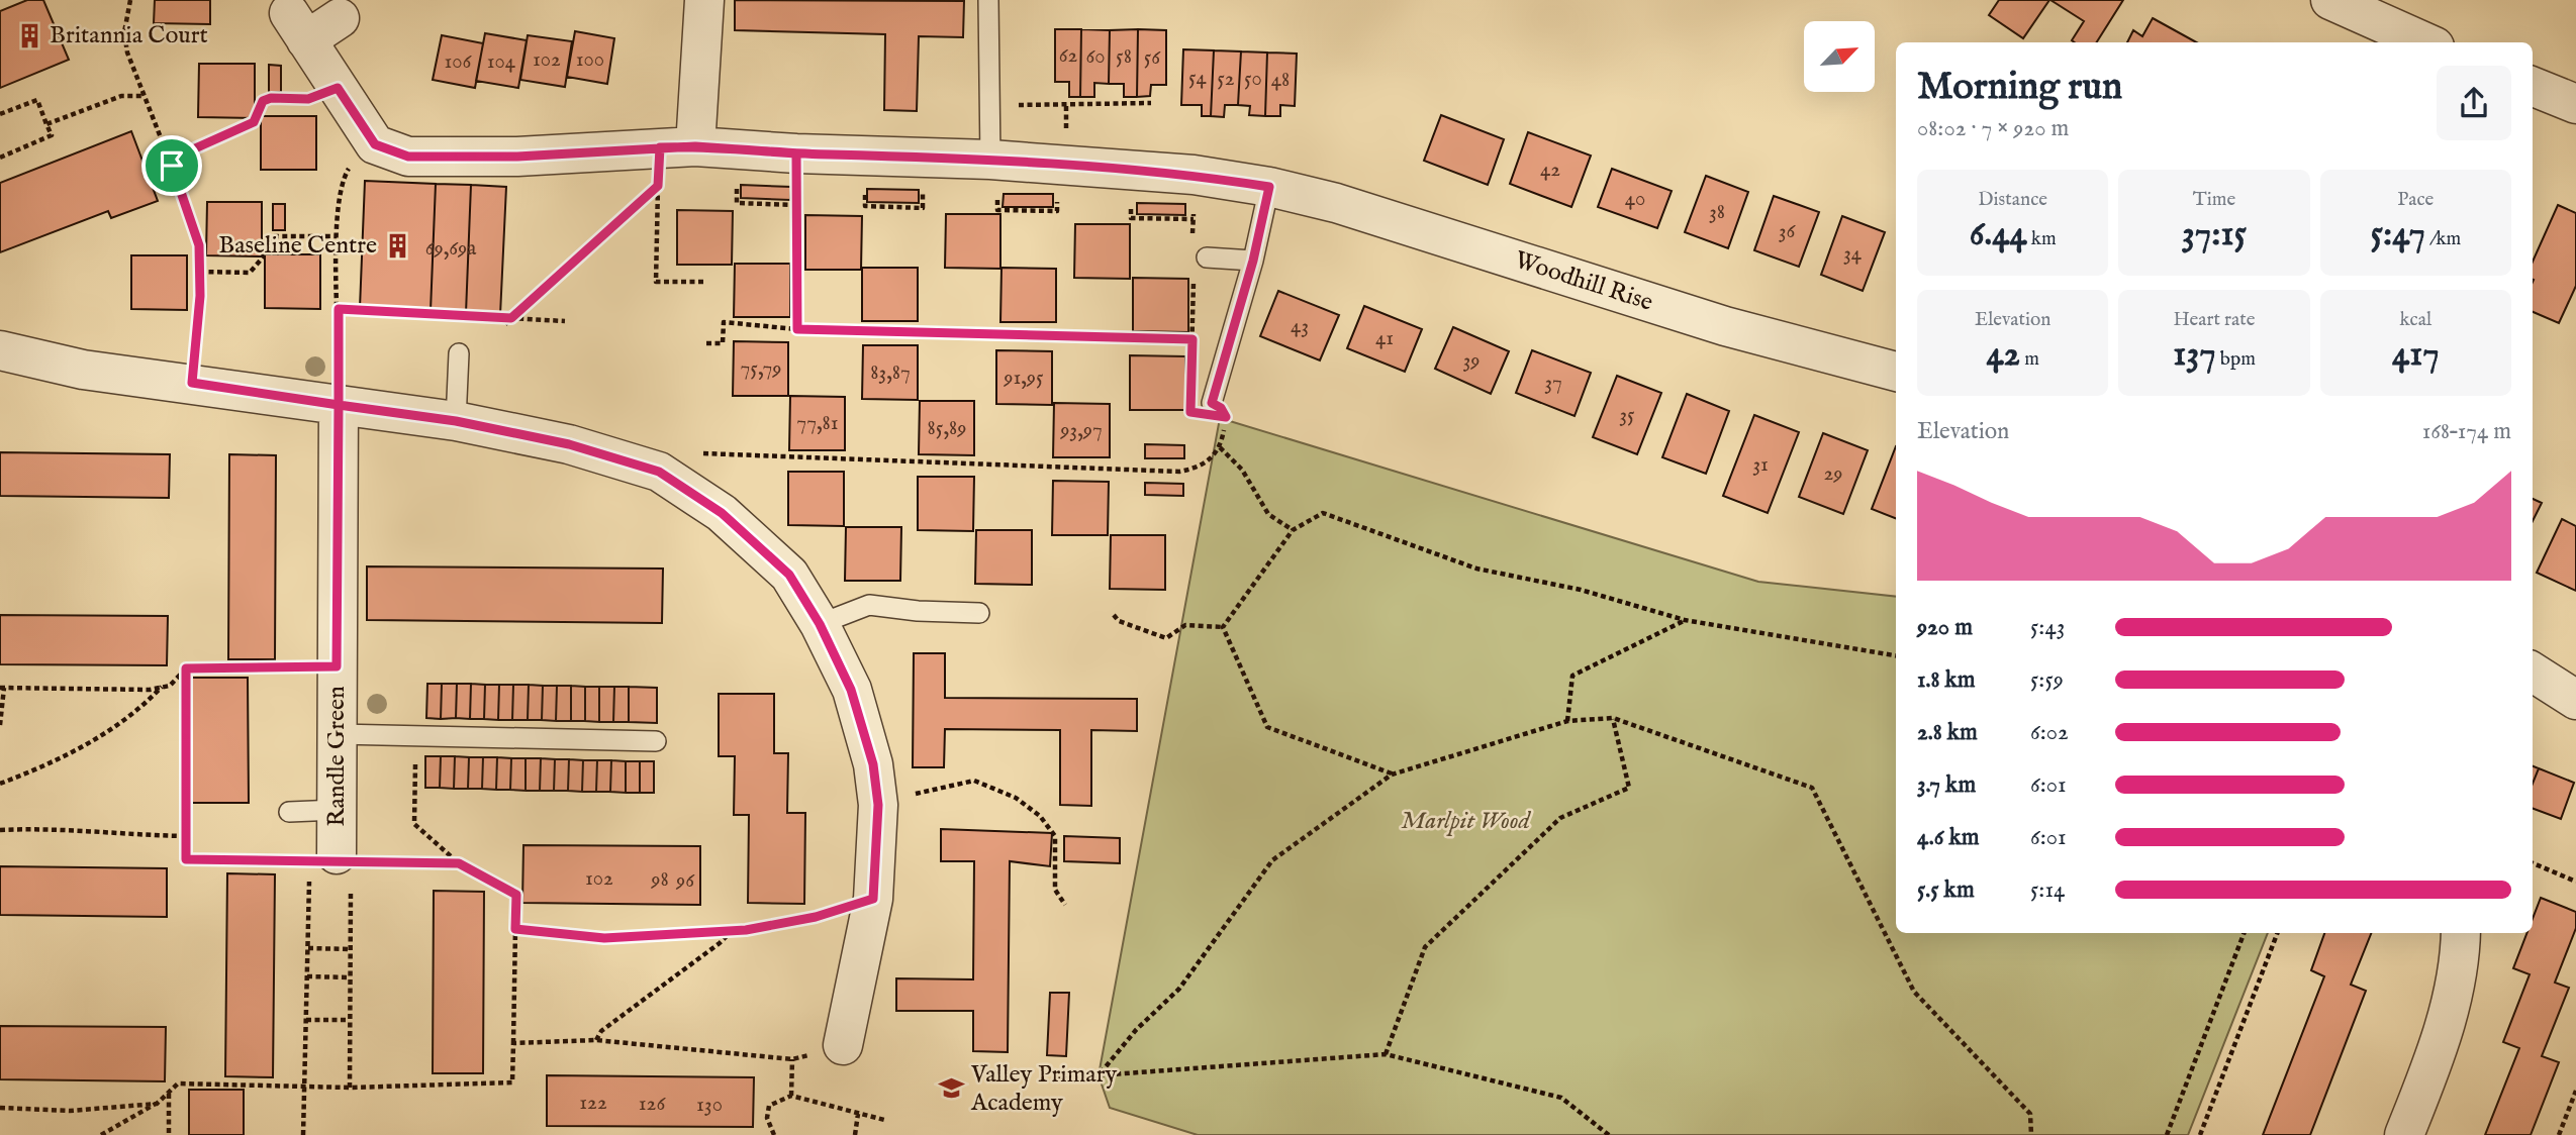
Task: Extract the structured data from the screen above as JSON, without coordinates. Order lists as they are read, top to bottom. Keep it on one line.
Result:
{"streets":{"street":["Woodhill Rise","Randle Green"]},"parks":["Marlpit Wood"],"places":{"building":["Britannia Court","Baseline Centre"],"school or university":["Valley Primary Academy"]},"house_numbers":["62","60","58","56","102","100","106","104","54","52","50","48","42","40","38","36","69,69a","34","43","41","39","75,79","83,87","91,95","37","35","77,81","85,89","93,97","31","29","102","98","96","122","126","130"],"north":"top right","page":{"heading":["Morning run","08:02 · 7 × 920 m"],"stats":[["Distance","6.44 km"],["Time","37:15"],["Pace","5:47 /km"],["Elevation","42 m"],["Heart rate","137 bpm"],["kcal","417"]],"chart":["Elevation","168–174 m"],"list":[{"name":"920 m","note":"5:43"},{"name":"1.8 km","note":"5:59"},{"name":"2.8 km","note":"6:02"},{"name":"3.7 km","note":"6:01"},{"name":"4.6 km","note":"6:01"},{"name":"5.5 km","note":"5:14"}]}}
